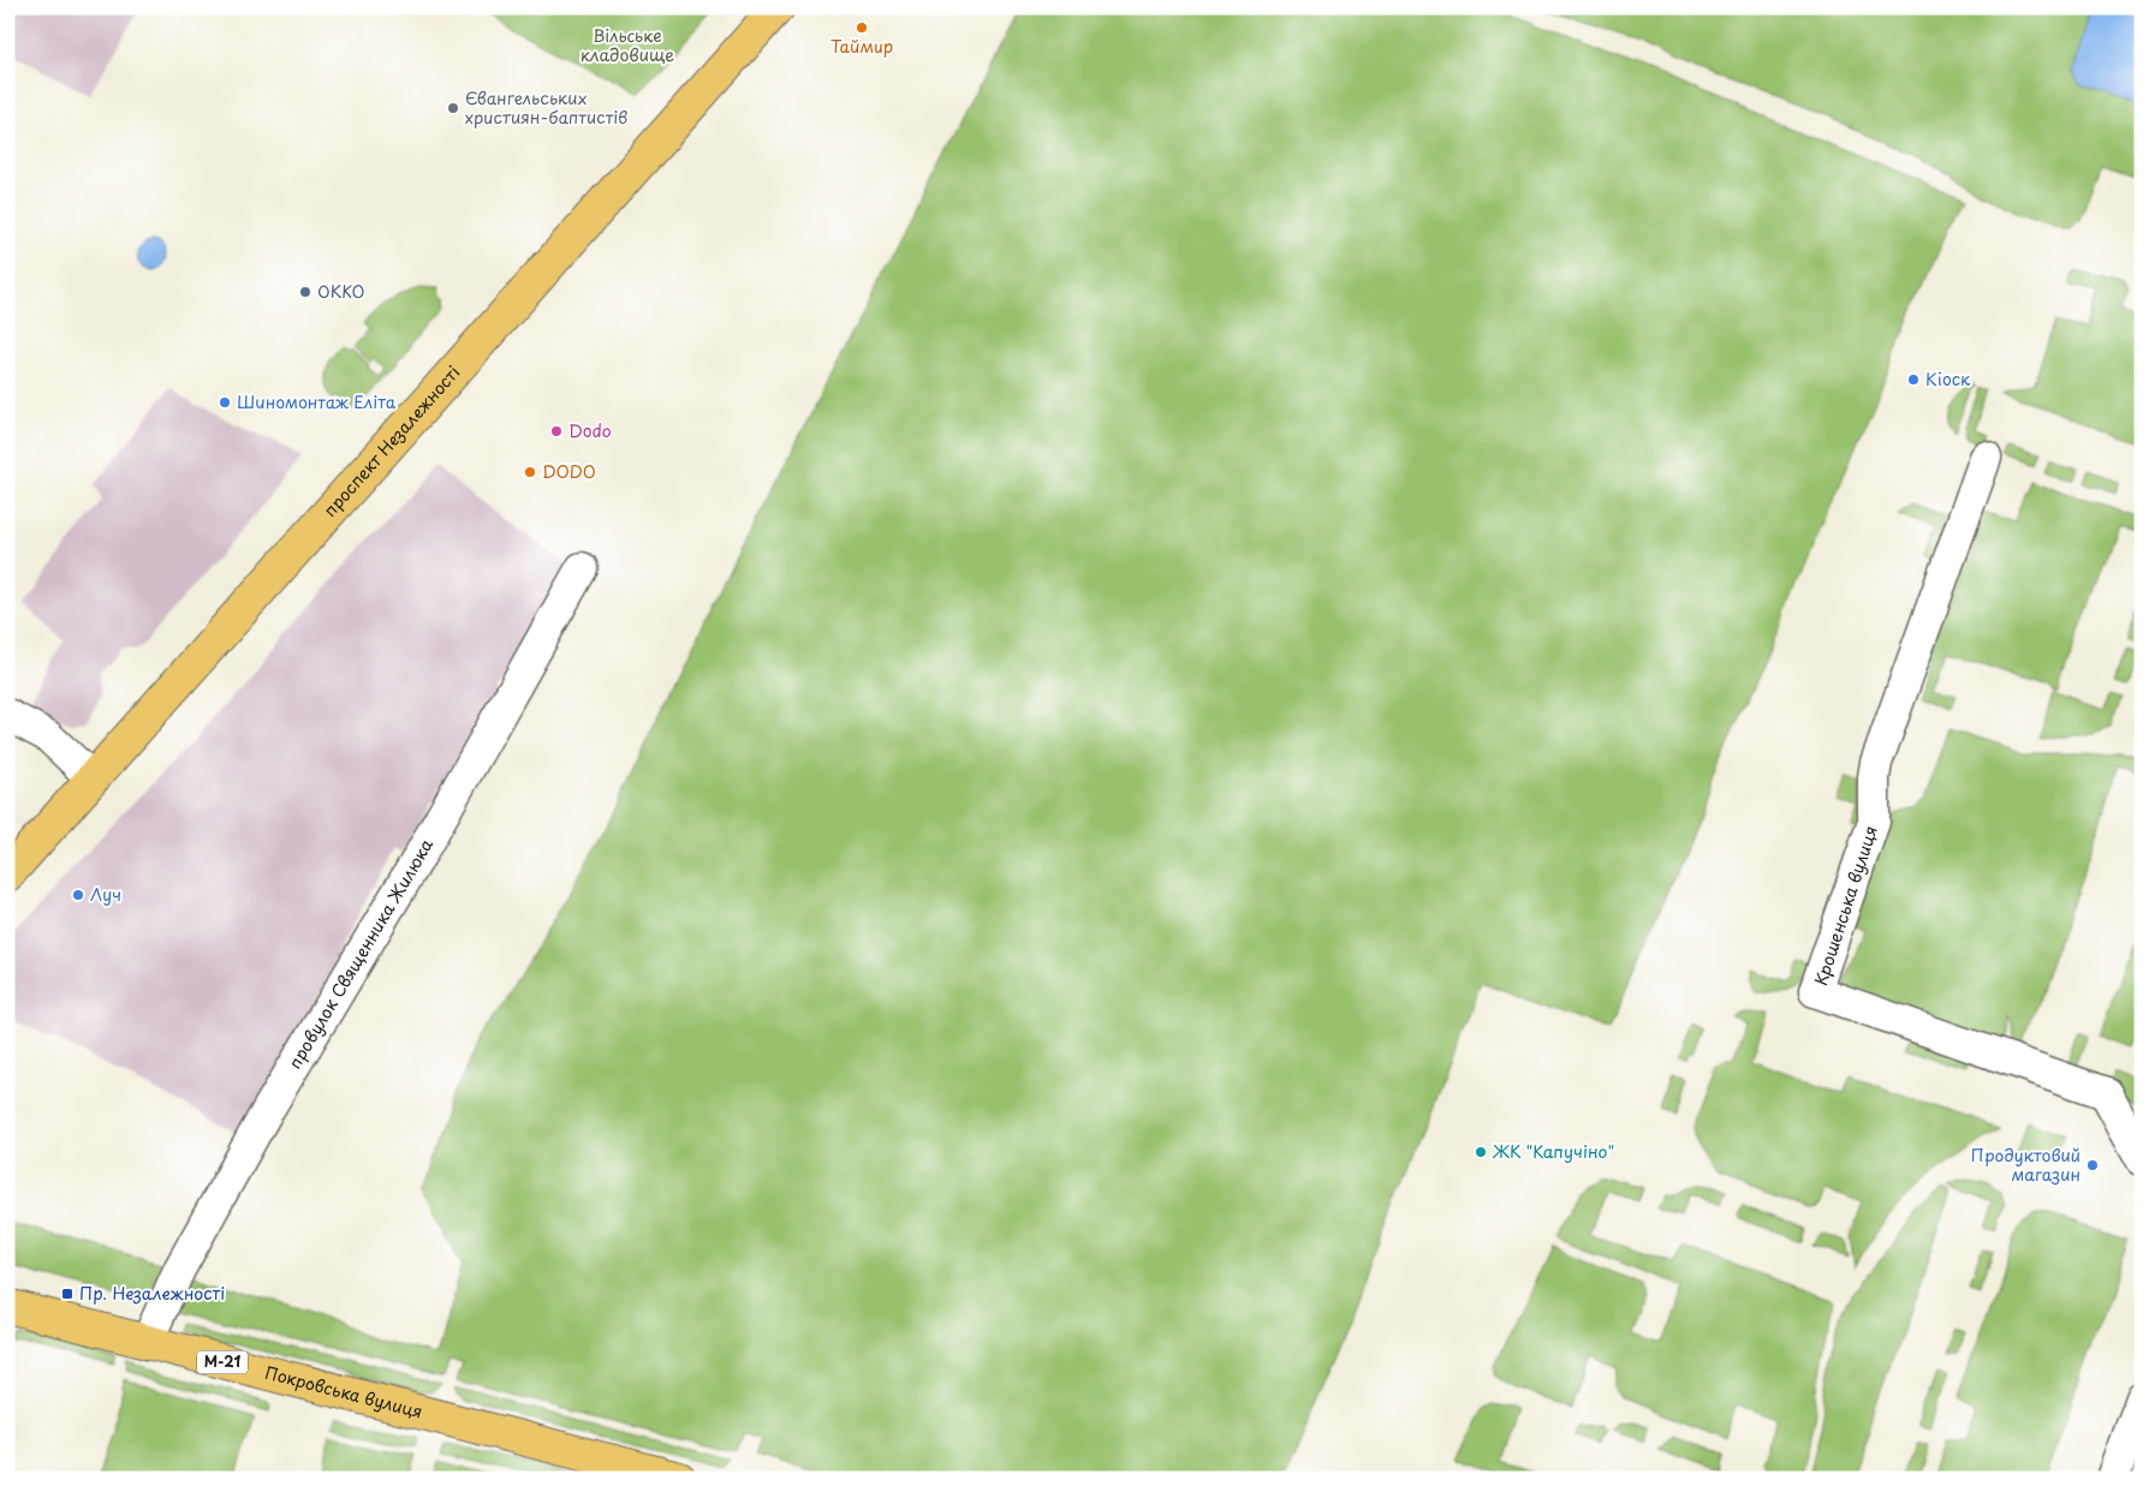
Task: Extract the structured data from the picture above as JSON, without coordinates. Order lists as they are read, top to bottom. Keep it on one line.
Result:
{"streets":{"main road":["проспект Незалежності","М-21","Покровська вулиця"],"street":["Крошенська вулиця","провулок Священника Жилюка"]},"crossings":[["провулок Священника Жилюка","Покровська вулиця"]],"parks":["Вільське кладовище"],"places":{"other":["Таймир","Євангельських християн-баптистів","ОККО","Кіоск","Шиномонтаж Еліта","Dodo","DODO","Луч","ЖК \"Капучіно\"","Продуктовий магазин"],"transit":["Пр. Незалежності"]}}
